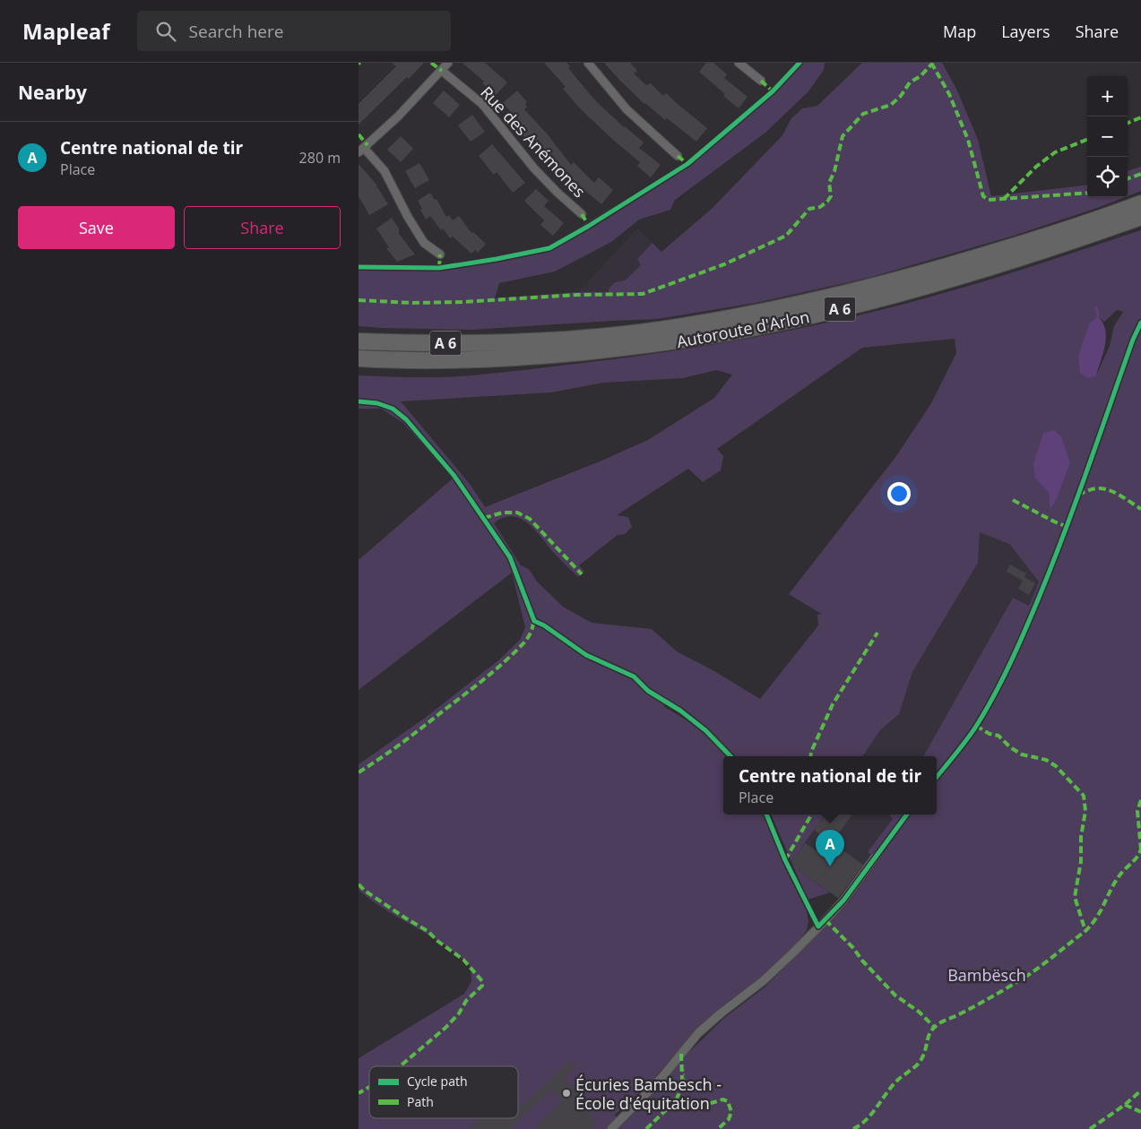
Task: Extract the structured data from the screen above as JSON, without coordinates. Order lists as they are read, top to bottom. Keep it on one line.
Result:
{"streets":{"highway":["A 6","Autoroute d'Arlon"],"street":["Rue des Anémones"]},"parks":["Bambësch"],"places":["Écuries Bambesch - École d'équitation"],"legend":["Cycle path","Path"],"page":{"header":"Mapleaf","search":"Search here","nav":["Map","Layers","Share"],"heading":"Nearby","map_buttons":["+","−"],"list":[{"mark":"A","name":"Centre national de tir","note":"Place","value":"280 m"}],"buttons":["Save","Share"],"popup":["Centre national de tir","Place"],"pins":"A"}}
